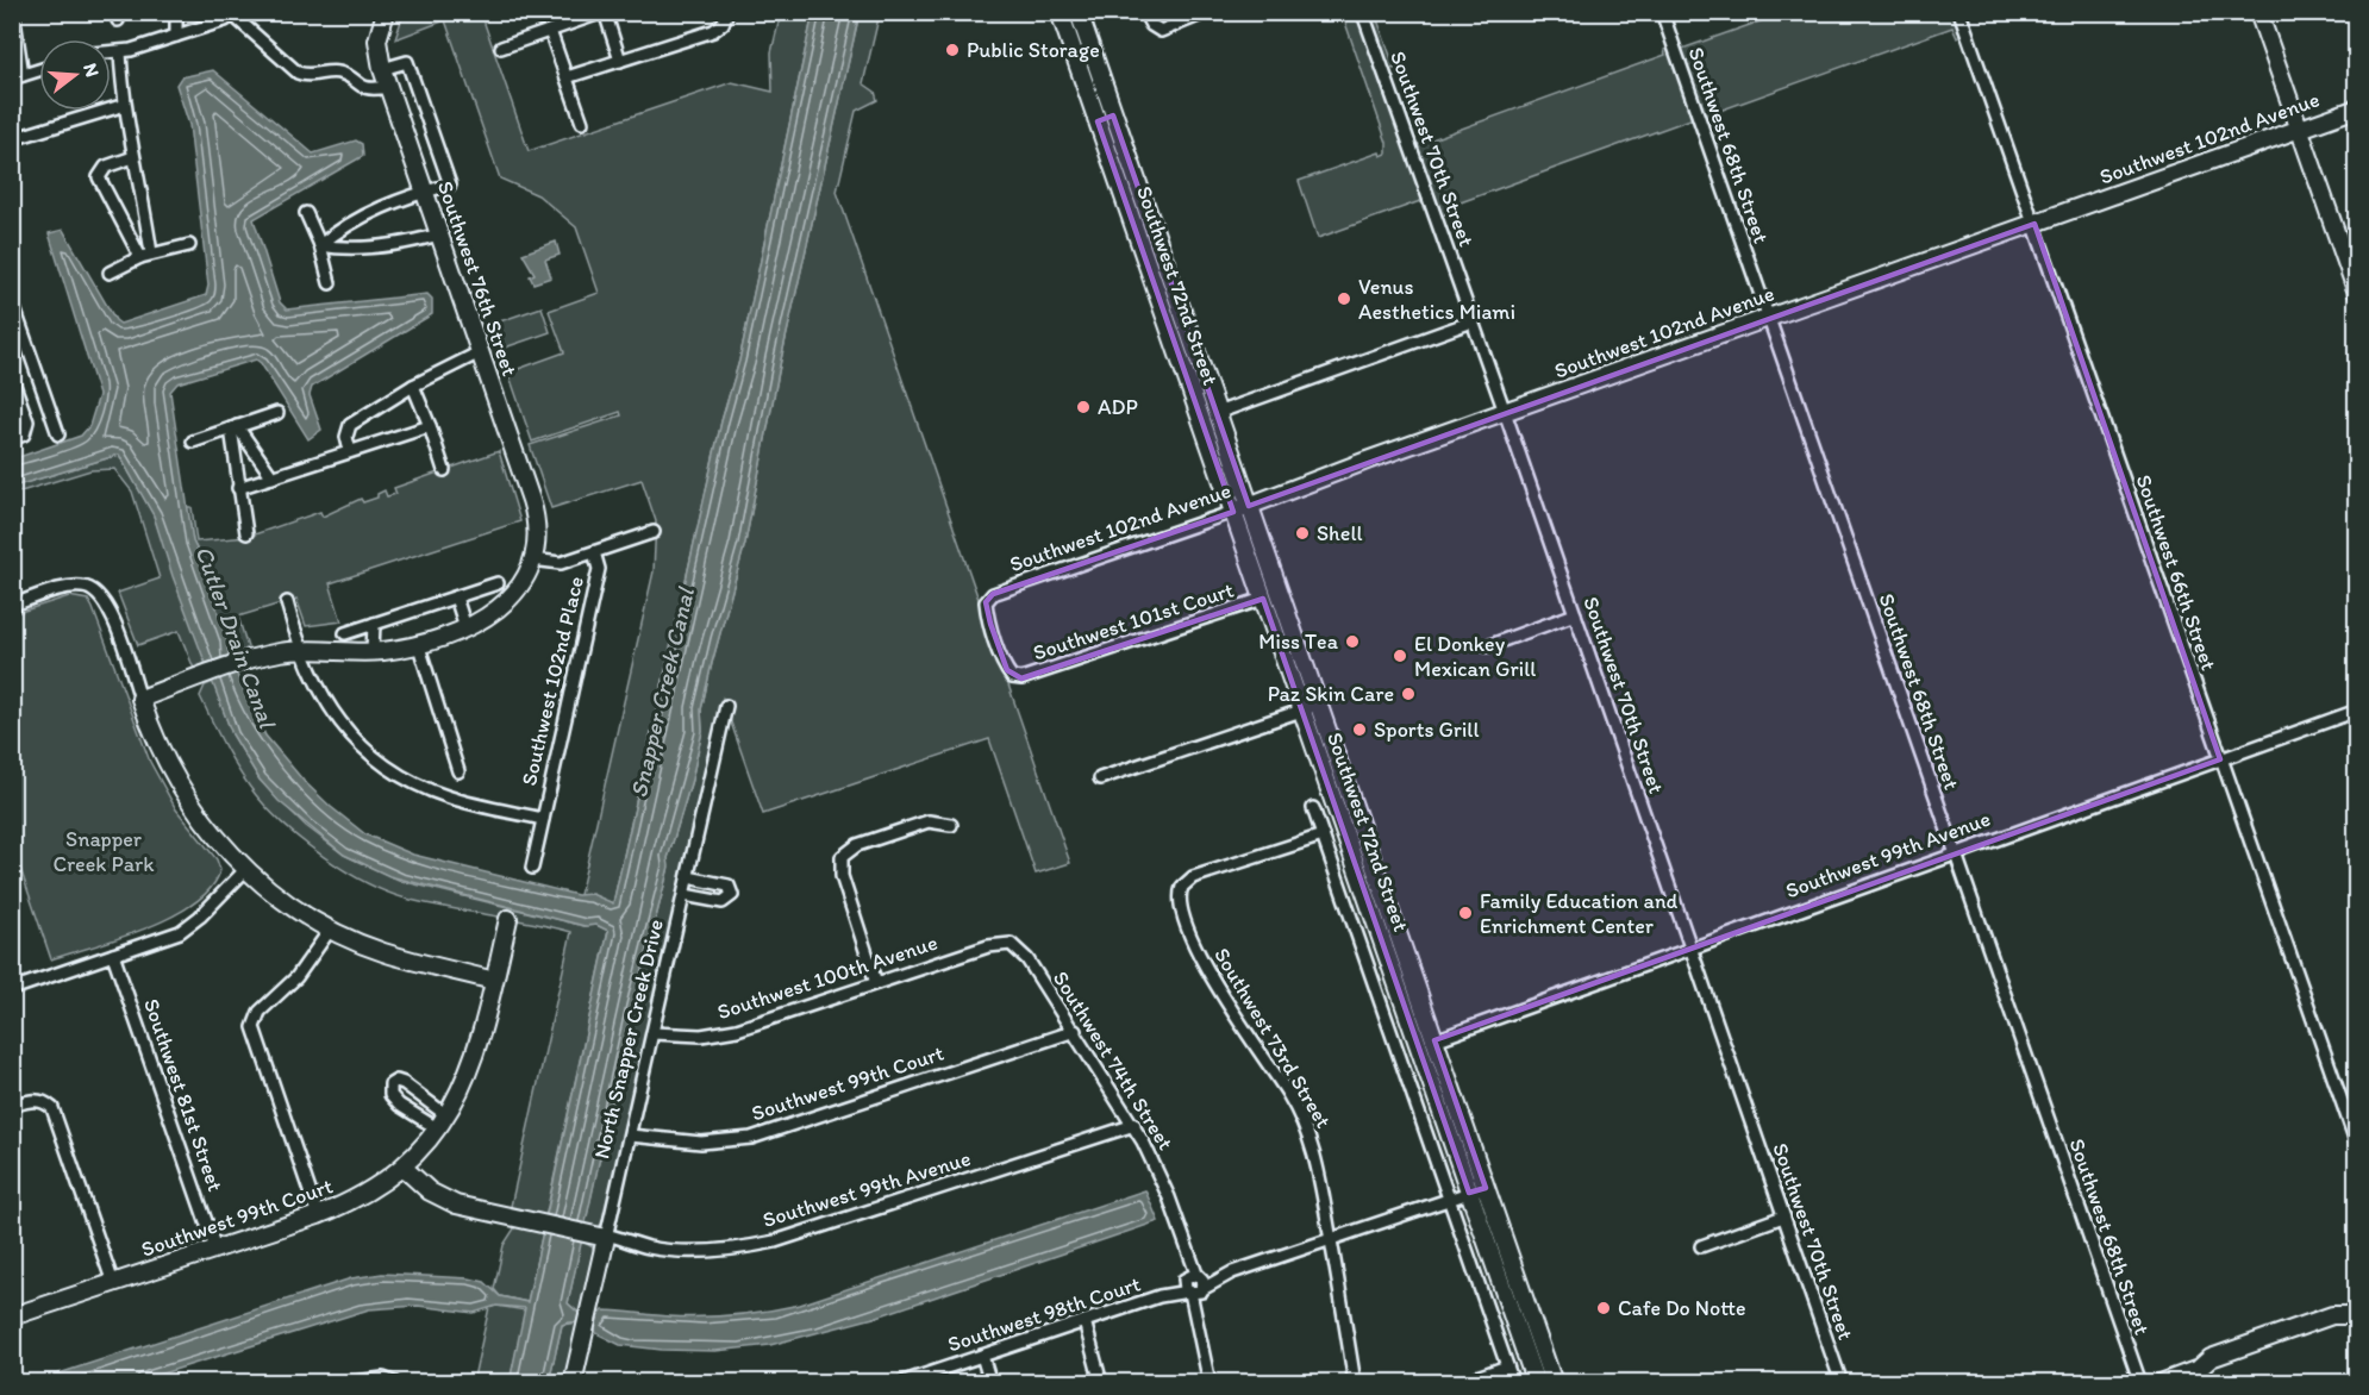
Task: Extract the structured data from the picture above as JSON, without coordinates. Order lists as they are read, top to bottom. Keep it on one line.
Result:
{"streets":{"street":["Southwest 102nd Avenue","Southwest 68th Street","Southwest 70th Street","Southwest 76th Street","Southwest 72nd Street","Southwest 66th Street","Southwest 101st Court","Southwest 102nd Place","Southwest 99th Avenue","Southwest 100th Avenue","Southwest 73rd Street","North Snapper Creek Drive","Southwest 74th Street","Southwest 99th Court","Southwest 81st Street","Southwest 98th Court"]},"crossings":[["Southwest 102nd Avenue","Southwest 68th Street"],["Southwest 102nd Avenue","Southwest 70th Street"],["Southwest 102nd Avenue","Southwest 72nd Street"],["Southwest 102nd Avenue","Southwest 66th Street"],["Southwest 102nd Avenue","Southwest 101st Court"],["Southwest 68th Street","Southwest 99th Avenue"],["Southwest 70th Street","Southwest 99th Avenue"],["Southwest 76th Street","Southwest 102nd Place"],["Southwest 72nd Street","Southwest 101st Court"],["Southwest 72nd Street","Southwest 99th Avenue"],["Southwest 72nd Street","Southwest 73rd Street"],["Southwest 72nd Street","Southwest 98th Court"],["Southwest 66th Street","Southwest 99th Avenue"],["Southwest 99th Avenue","North Snapper Creek Drive"],["Southwest 99th Avenue","Southwest 74th Street"],["Southwest 99th Avenue","Southwest 99th Court"],["Southwest 100th Avenue","North Snapper Creek Drive"],["Southwest 100th Avenue","Southwest 74th Street"],["Southwest 73rd Street","Southwest 98th Court"],["North Snapper Creek Drive","Southwest 99th Court"],["Southwest 74th Street","Southwest 99th Court"],["Southwest 74th Street","Southwest 98th Court"],["Southwest 99th Court","Southwest 81st Street"]],"water":["Cutler Drain Canal","Snapper Creek Canal"],"parks":["Snapper Creek Park"],"places":["Public Storage","Venus Aesthetics Miami","ADP","Shell","Miss Tea","El Donkey Mexican Grill","Paz Skin Care","Sports Grill","Family Education and Enrichment Center","Cafe Do Notte"],"north":"right"}
